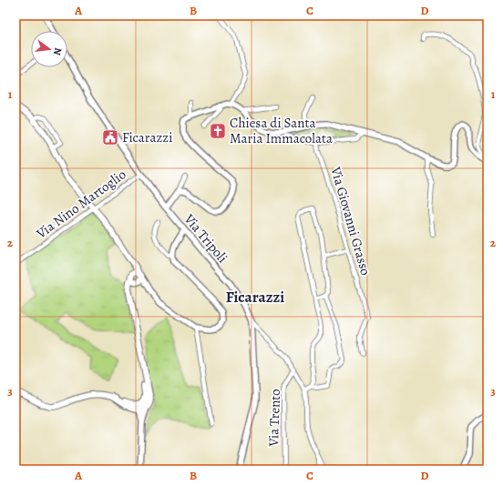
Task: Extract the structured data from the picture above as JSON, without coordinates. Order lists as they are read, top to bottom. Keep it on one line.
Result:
{"streets":{"street":["Via Nino Martoglio","Via Giovanni Grasso","Via Tripoli","Via Trento"]},"crossings":[["Via Nino Martoglio","Via Tripoli"]],"districts":["Ficarazzi"],"places":{"church":["Chiesa di Santa Maria Immacolata"],"public building":["Ficarazzi"]},"north":"right","grid":{"columns":["A","B","C","D"],"rows":["1","2","3"]}}
